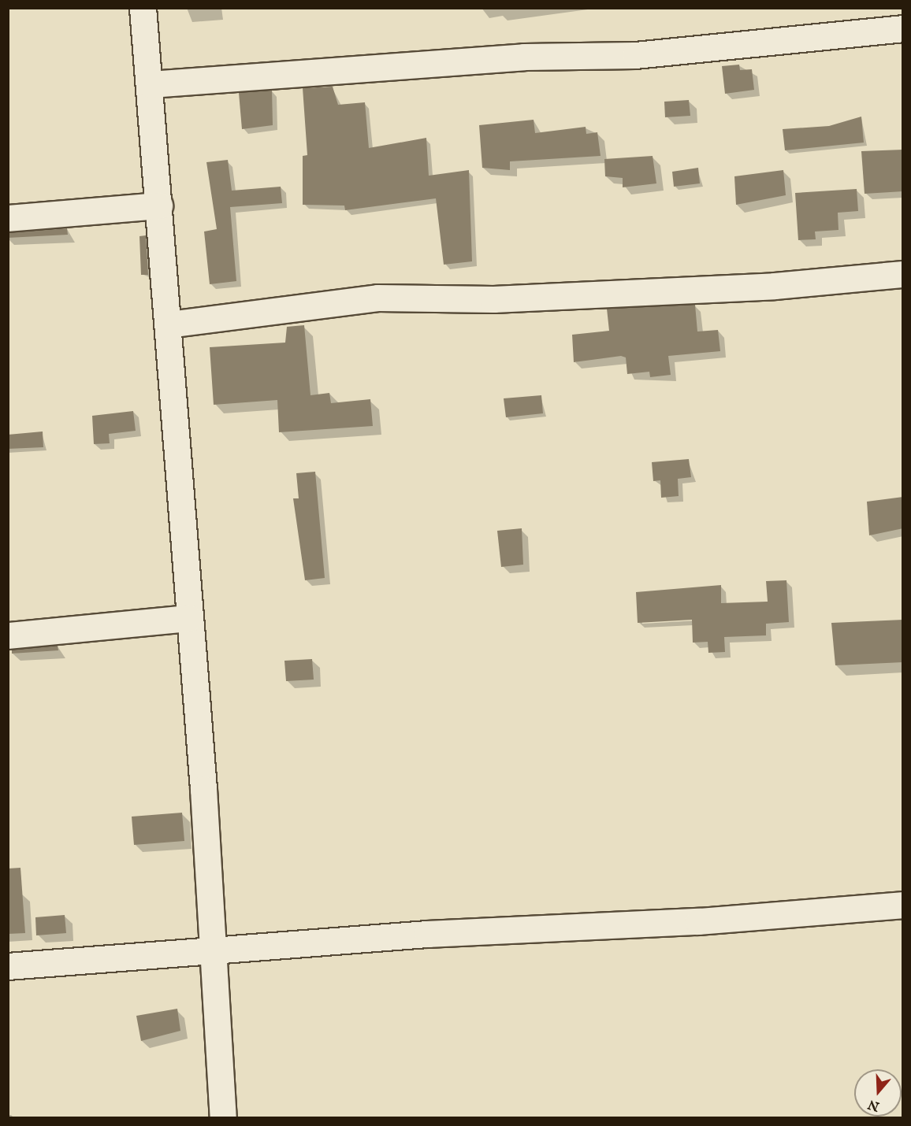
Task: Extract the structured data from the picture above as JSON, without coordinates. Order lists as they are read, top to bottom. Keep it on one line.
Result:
{"north":"bottom"}
